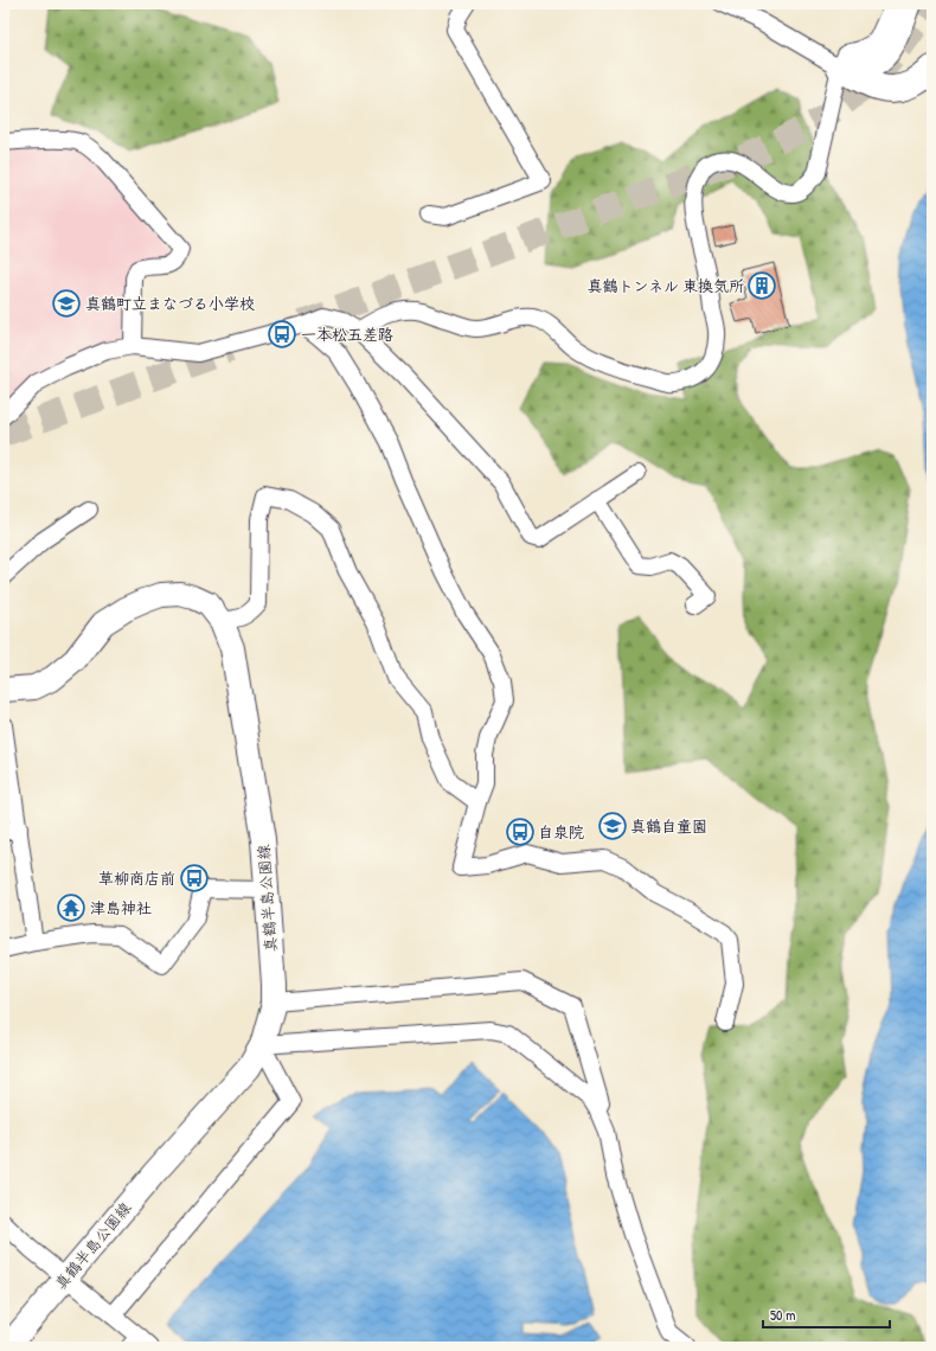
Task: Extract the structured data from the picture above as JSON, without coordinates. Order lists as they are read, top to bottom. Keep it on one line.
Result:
{"streets":{"main road":["真鶴半島公園線"]},"places":{"building":["真鶴トンネル 東換気所"],"school or university":["真鶴町立まなづる小学校","真鶴自童園"],"bus stop":["一本松五差路","自泉院","草柳商店前"],"temple":["津島神社"]},"scale_bar":"50 m"}
